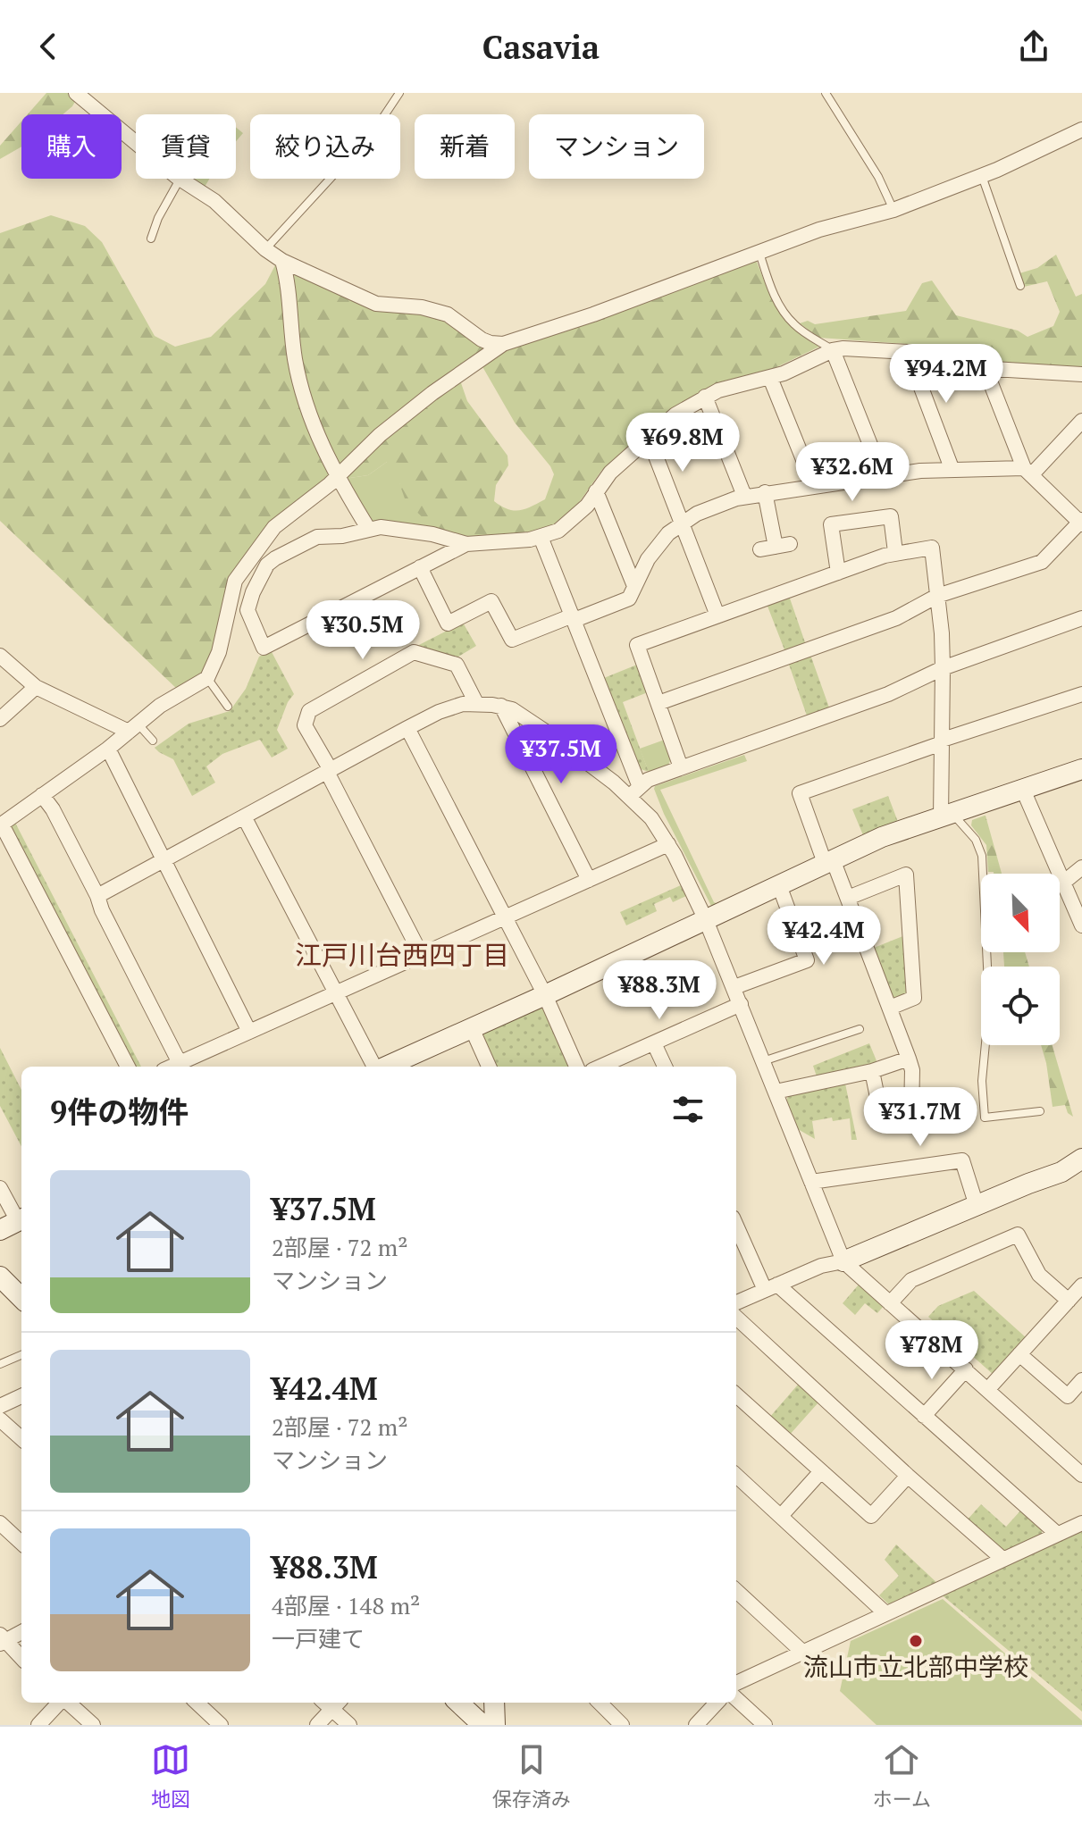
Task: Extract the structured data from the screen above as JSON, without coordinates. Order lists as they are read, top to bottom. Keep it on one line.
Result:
{"districts":["江戸川台西四丁目"],"places":["流山市立北部中学校"],"north":"bottom right","page":{"header":"Casavia","chip":["購入","賃貸","絞り込み","新着","マンション"],"price":["¥94.2M","¥69.8M","¥32.6M","¥30.5M","¥37.5M","¥42.4M","¥88.3M","¥31.7M","¥78M"],"heading":"9件の物件","list":[{"name":"¥37.5M","note":"2部屋 · 72 m² · マンション"},{"name":"¥42.4M","note":"2部屋 · 72 m² · マンション"},{"name":"¥88.3M","note":"4部屋 · 148 m² · 一戸建て"}],"tabs":["地図","保存済み","ホーム"]}}
